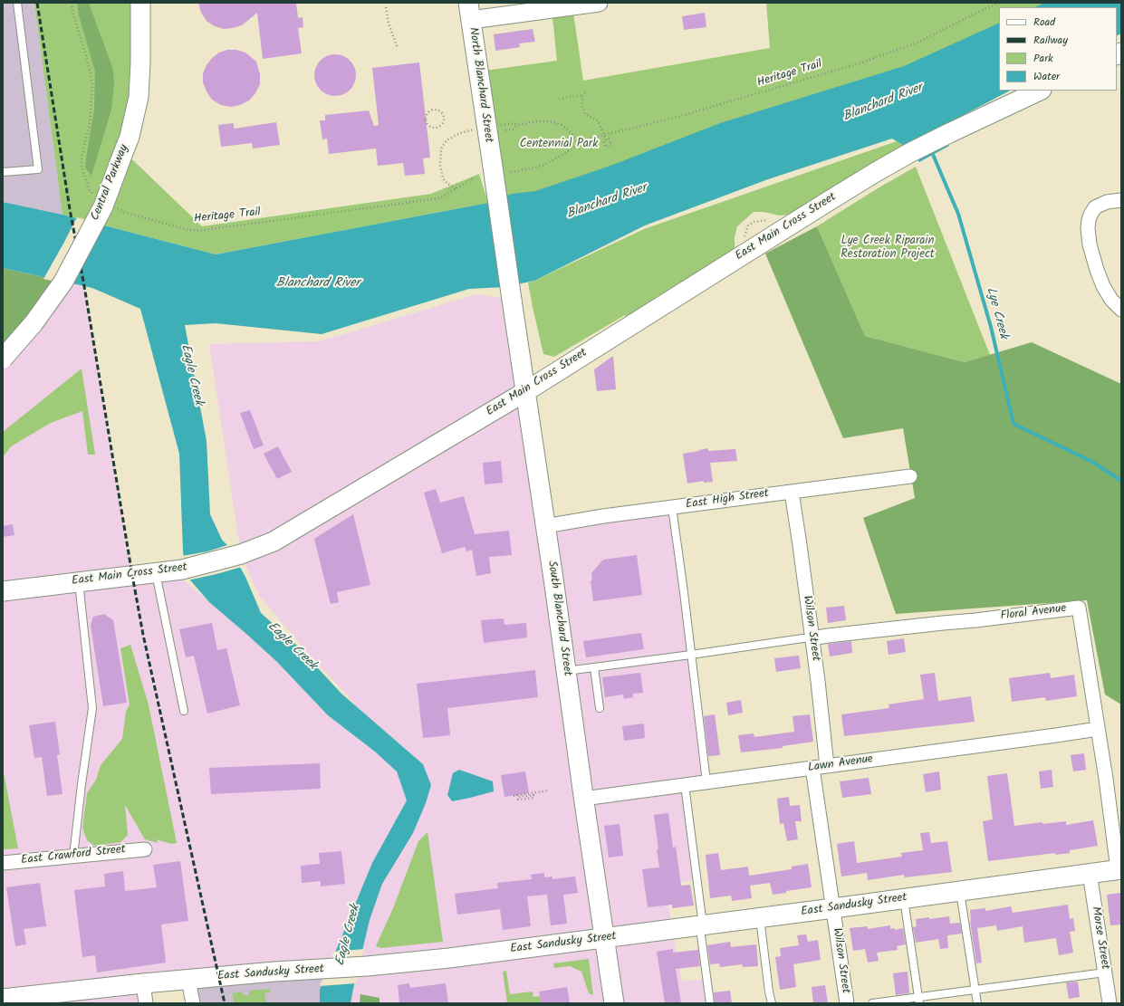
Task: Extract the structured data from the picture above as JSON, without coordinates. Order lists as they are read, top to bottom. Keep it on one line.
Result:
{"streets":{"main road":["North Blanchard Street","Central Parkway","East Main Cross Street","South Blanchard Street","East Sandusky Street"],"street":["East High Street","Floral Avenue","Wilson Street","Lawn Avenue","East Crawford Street","Morse Street"],"path":["Heritage Trail"]},"crossings":[["North Blanchard Street","South Blanchard Street"],["East Main Cross Street","South Blanchard Street"],["East High Street","South Blanchard Street"],["East High Street","Wilson Street"],["Floral Avenue","Wilson Street"],["Floral Avenue","Lawn Avenue"],["Floral Avenue","East Sandusky Street"],["South Blanchard Street","Lawn Avenue"],["South Blanchard Street","East Sandusky Street"],["Wilson Street","Lawn Avenue"],["Wilson Street","East Sandusky Street"],["East Sandusky Street","Morse Street"]],"water":["Blanchard River","Lye Creek","Eagle Creek"],"parks":["Centennial Park","Lye Creek Riparain Restoration Project"],"legend":["Road","Railway","Park","Water"]}
